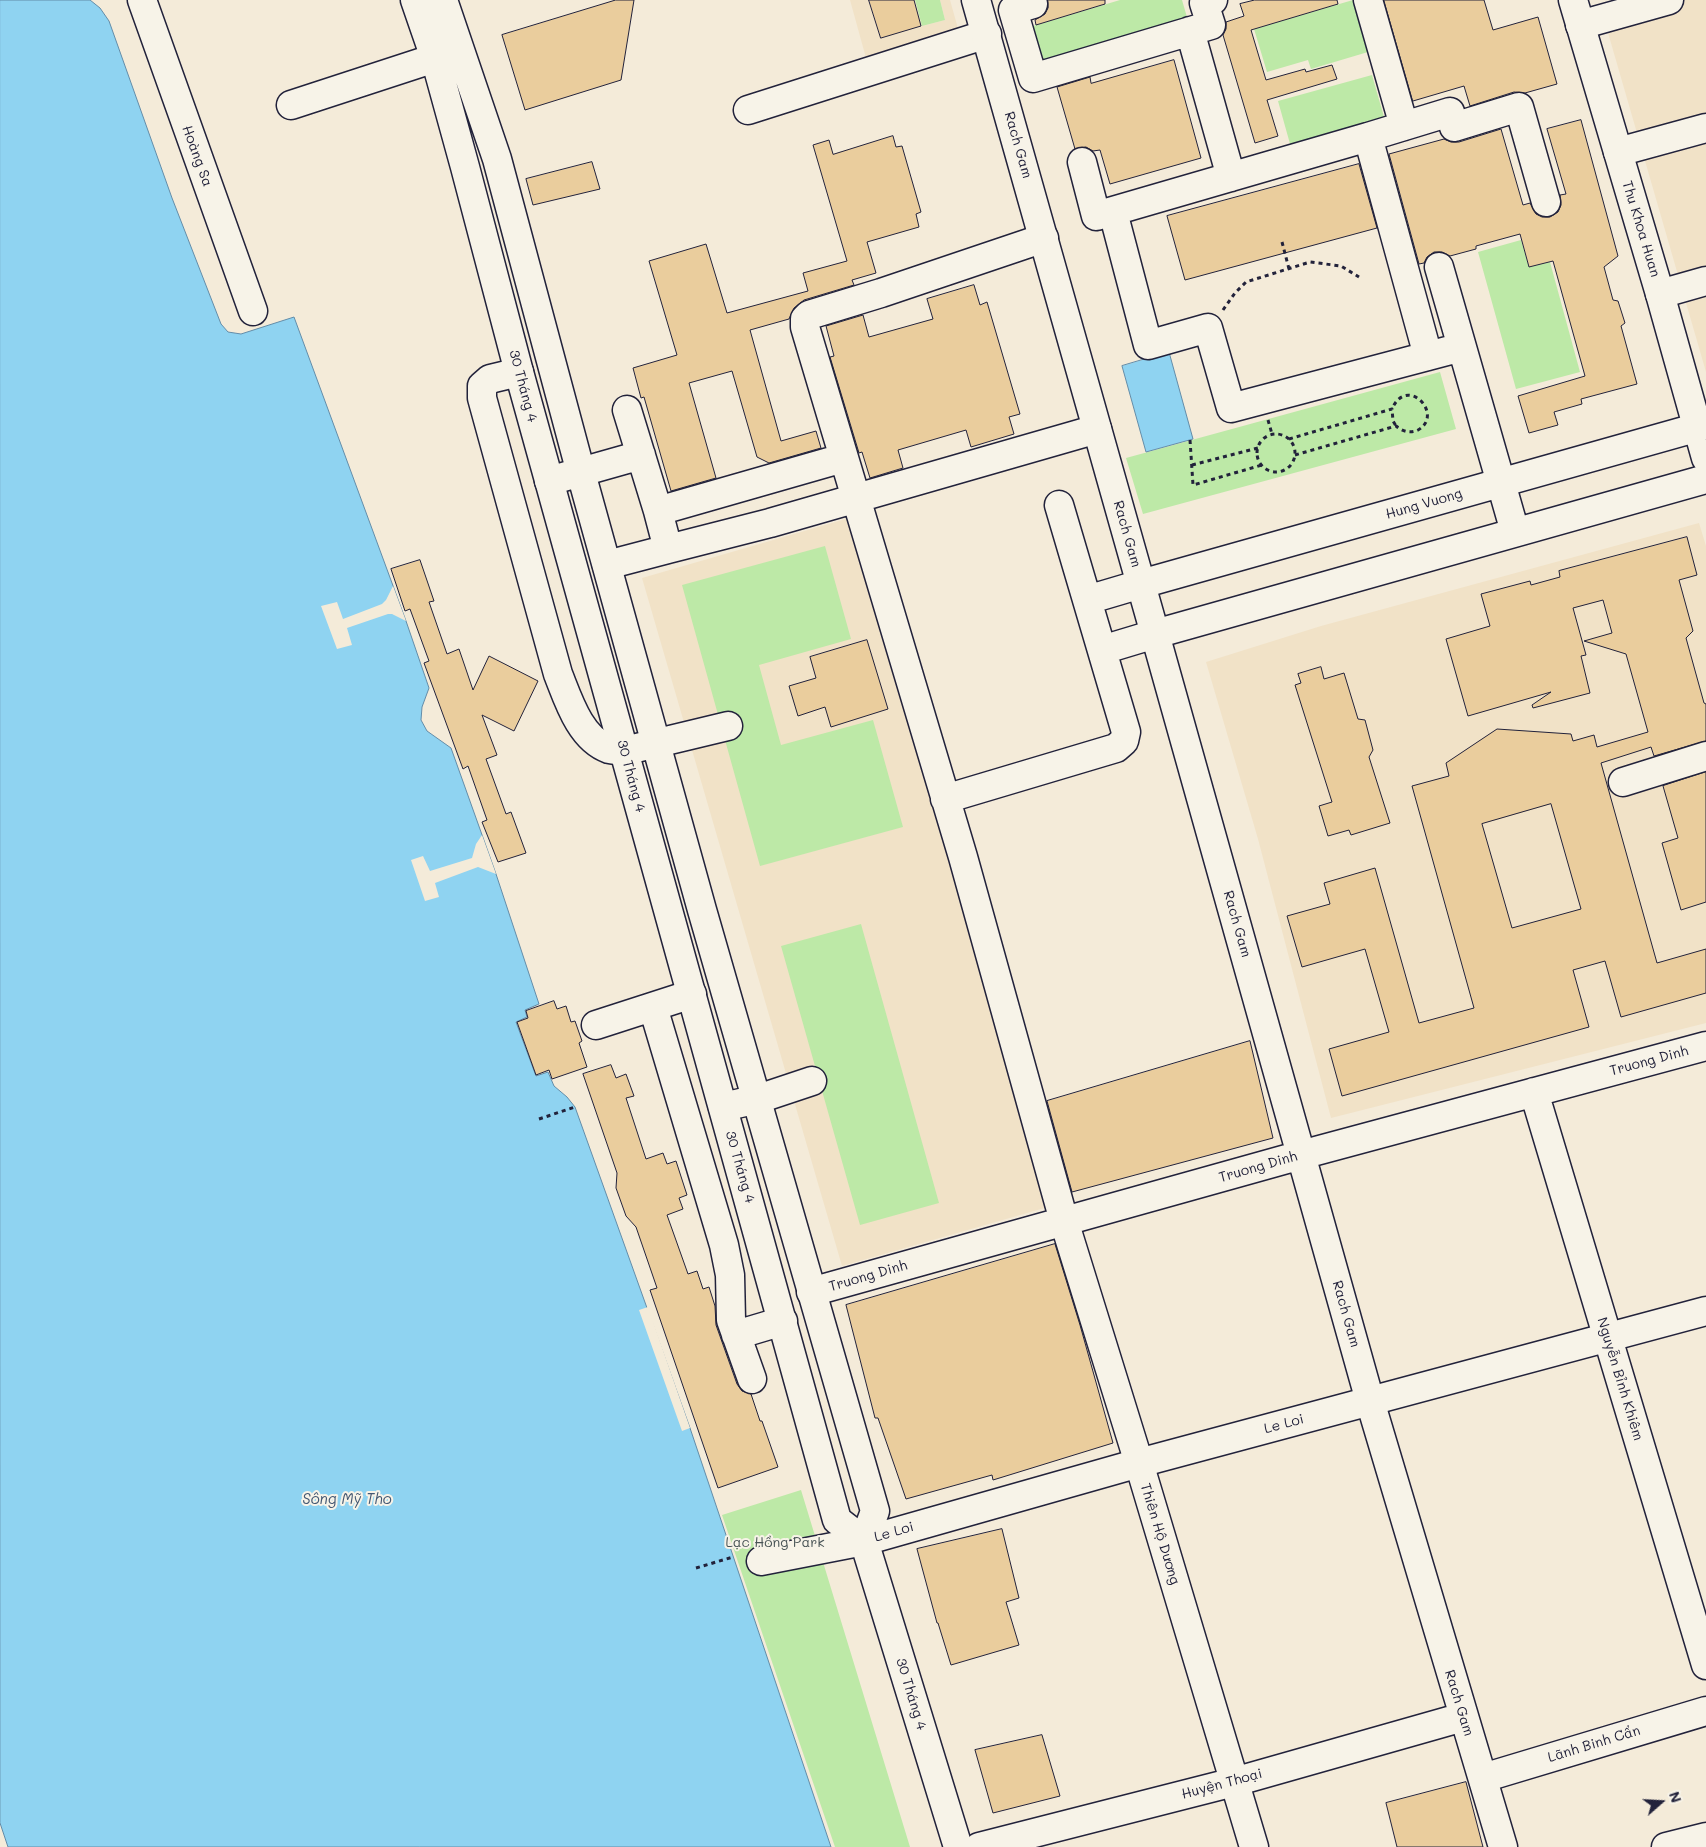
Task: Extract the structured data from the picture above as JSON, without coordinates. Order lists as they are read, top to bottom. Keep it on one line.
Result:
{"streets":{"main road":["Rach Gam","Hoàng Sa","Thu Khoa Huan","30 Tháng 4","Hung Vuong","Truong Dinh","Nguyễn Bỉnh Khiêm","Le Loi","Thiên Hộ Dương","Lãnh Binh Cẩn","Huyện Thoại"]},"crossings":[["Rach Gam","Hung Vuong"],["Rach Gam","Truong Dinh"],["Rach Gam","Le Loi"],["Rach Gam","Thiên Hộ Dương"],["Rach Gam","Lãnh Binh Cẩn"],["Rach Gam","Huyện Thoại"],["Thu Khoa Huan","Hung Vuong"],["30 Tháng 4","Truong Dinh"],["30 Tháng 4","Le Loi"],["Truong Dinh","Nguyễn Bỉnh Khiêm"],["Truong Dinh","Thiên Hộ Dương"],["Nguyễn Bỉnh Khiêm","Le Loi"],["Le Loi","Thiên Hộ Dương"],["Thiên Hộ Dương","Huyện Thoại"]],"water":["Sông Mỹ Tho"],"parks":["Lạc Hồng Park"],"north":"right"}
